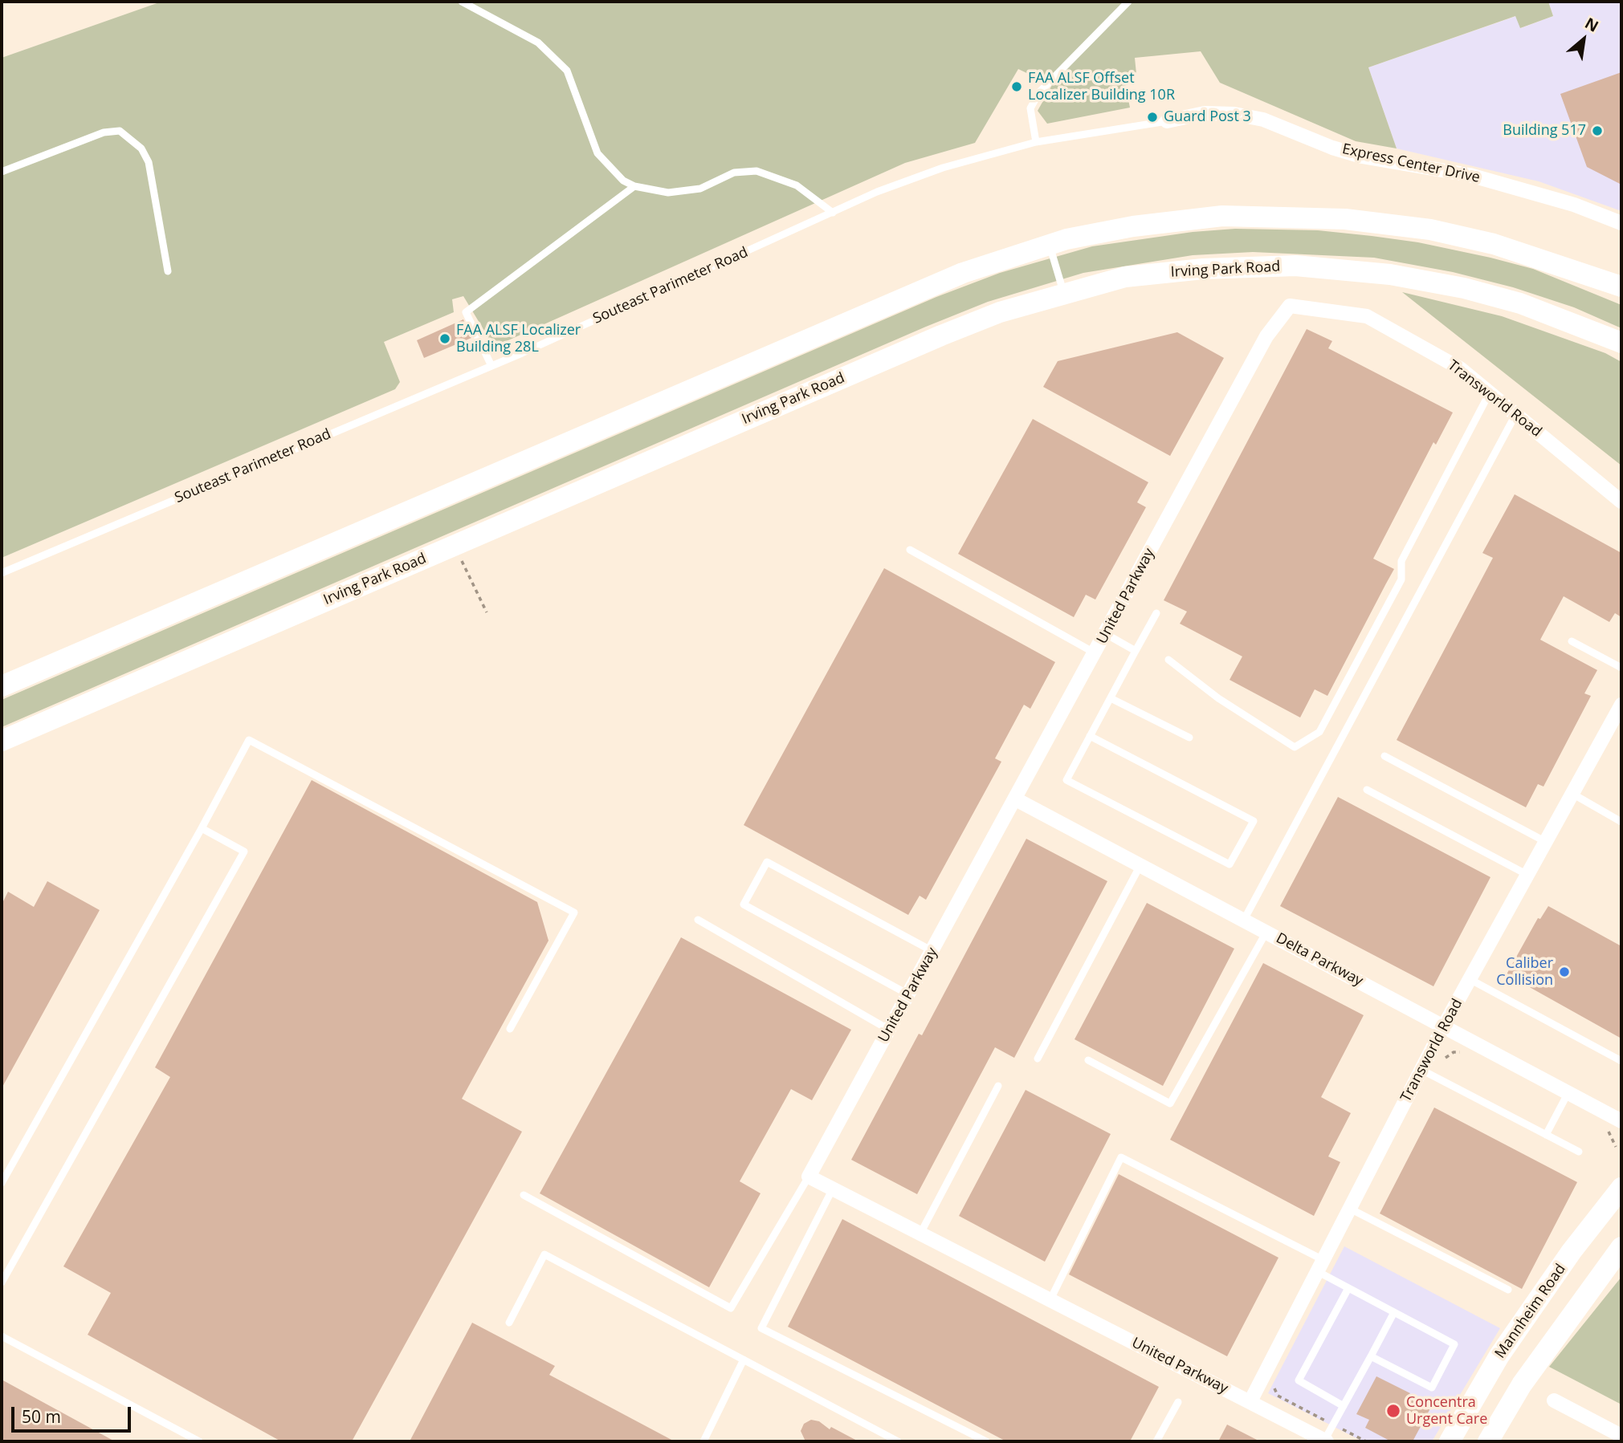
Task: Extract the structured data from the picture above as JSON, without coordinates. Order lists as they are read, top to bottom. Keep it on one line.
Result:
{"streets":{"main road":["Irving Park Road","Mannheim Road"],"street":["Express Center Drive","Transworld Road","United Parkway","Delta Parkway"],"lane":["Souteast Parimeter Road"]},"crossings":[["Express Center Drive","Souteast Parimeter Road"],["Transworld Road","United Parkway"],["Transworld Road","Delta Parkway"],["United Parkway","Delta Parkway"]],"places":["FAA ALSF Offset Localizer Building 10R","Guard Post 3","Building 517","FAA ALSF Localizer Building 28L","Caliber Collision","Concentra Urgent Care"],"scale_bar":"50 m","north":"top right"}
